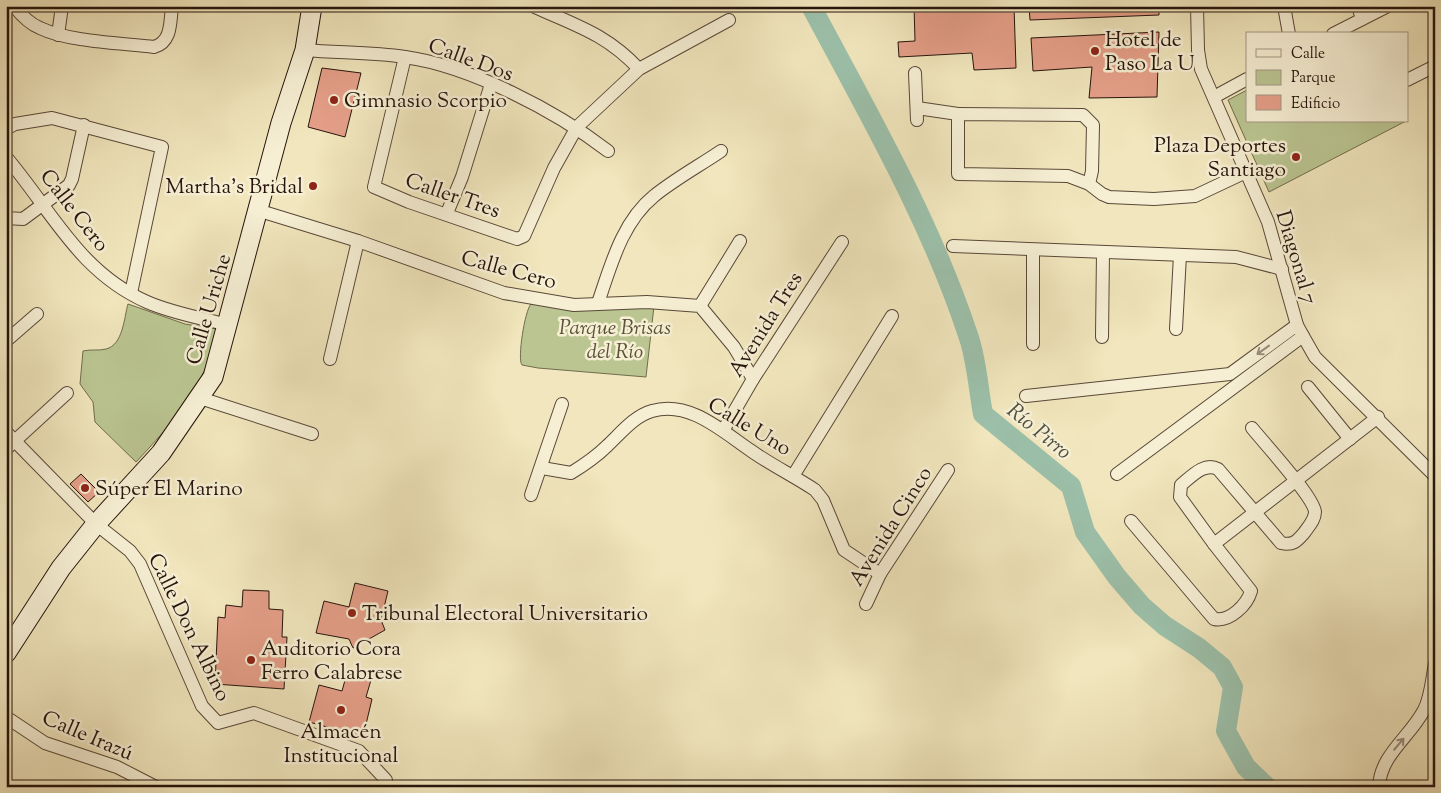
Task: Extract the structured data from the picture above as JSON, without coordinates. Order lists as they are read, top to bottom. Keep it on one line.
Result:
{"streets":{"main road":["Calle Uriche"],"street":["Calle Dos","Caller Tres","Calle Cero","Diagonal 7","Avenida Tres","Calle Uno","Avenida Cinco","Calle Don Albino","Calle Irazú"]},"crossings":[["Calle Dos","Caller Tres"],["Calle Dos","Calle Uriche"],["Calle Cero","Calle Uriche"],["Calle Uriche","Calle Don Albino"],["Avenida Tres","Calle Uno"],["Calle Uno","Avenida Cinco"]],"water":["Río Pirro"],"parks":["Parque Brisas del Río"],"places":["Hotel de Paso La U","Gimnasio Scorpio","Plaza Deportes Santiago","Martha's Bridal","Súper El Marino","Tribunal Electoral Universitario","Auditorio Cora Ferro Calabrese","Almacén Institucional"],"legend":["Calle","Parque","Edificio"]}
